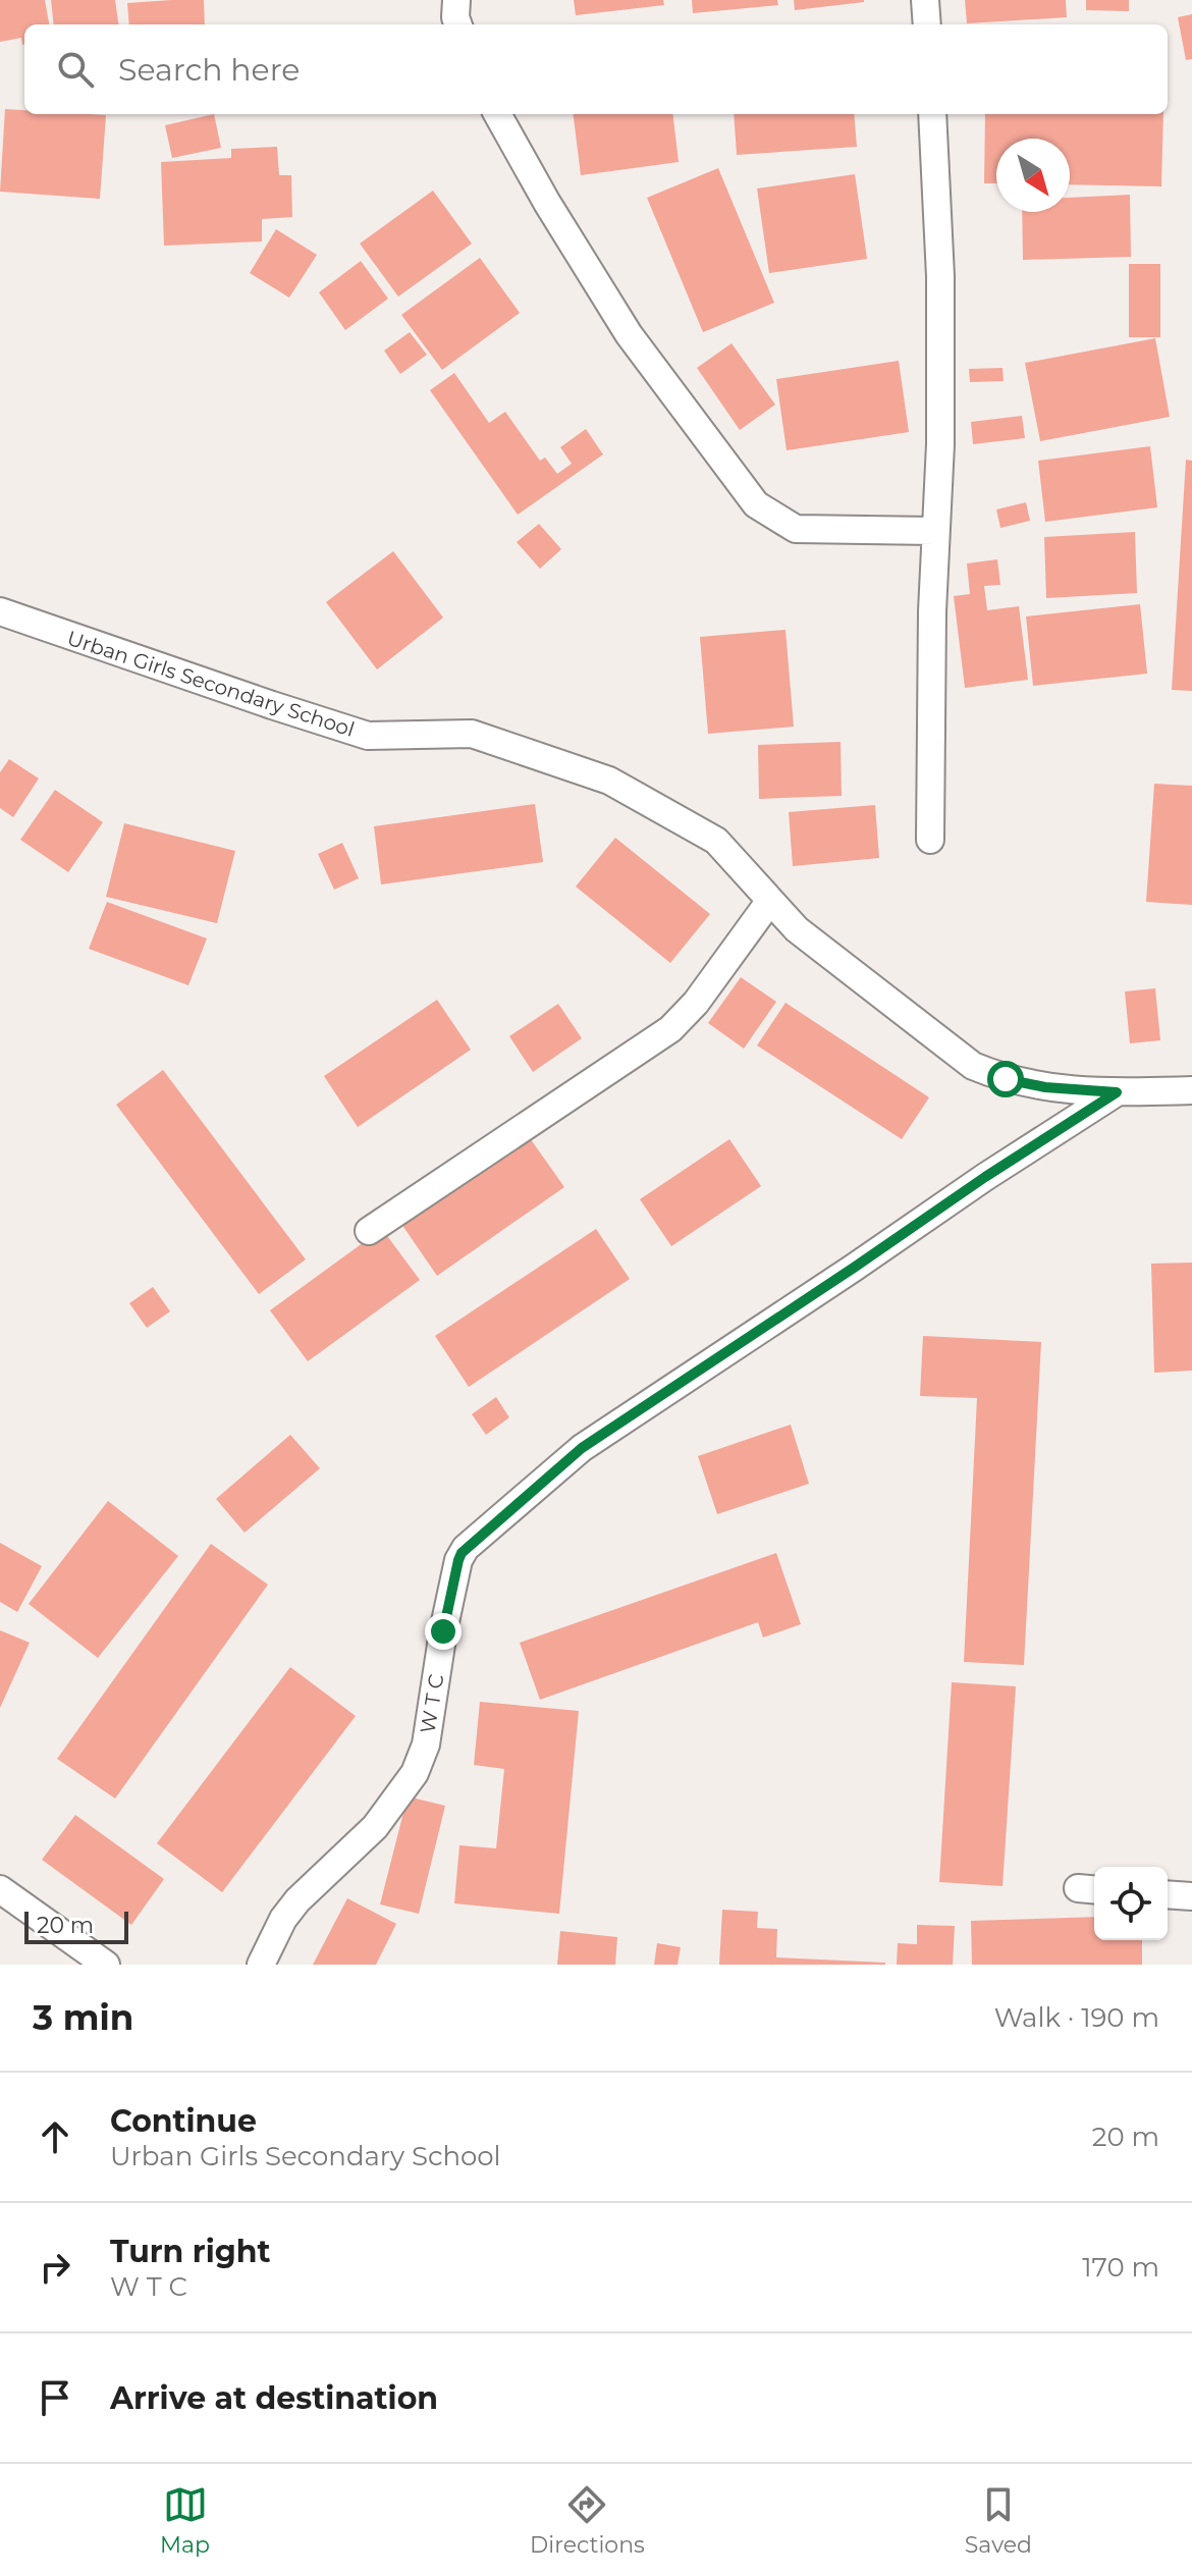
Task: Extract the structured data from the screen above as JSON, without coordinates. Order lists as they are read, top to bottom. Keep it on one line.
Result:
{"streets":{"street":["Urban Girls Secondary School","W T C"]},"crossings":[["Urban Girls Secondary School","W T C"]],"scale_bar":"20 m","north":"bottom right","page":{"search":"Search here","scale":"20 m","heading":["3 min","Walk · 190 m"],"list":[["Continue","Urban Girls Secondary School","20 m"],["Turn right","W T C","170 m"],"Arrive at destination"],"nav":["Map","Directions","Saved"]}}
